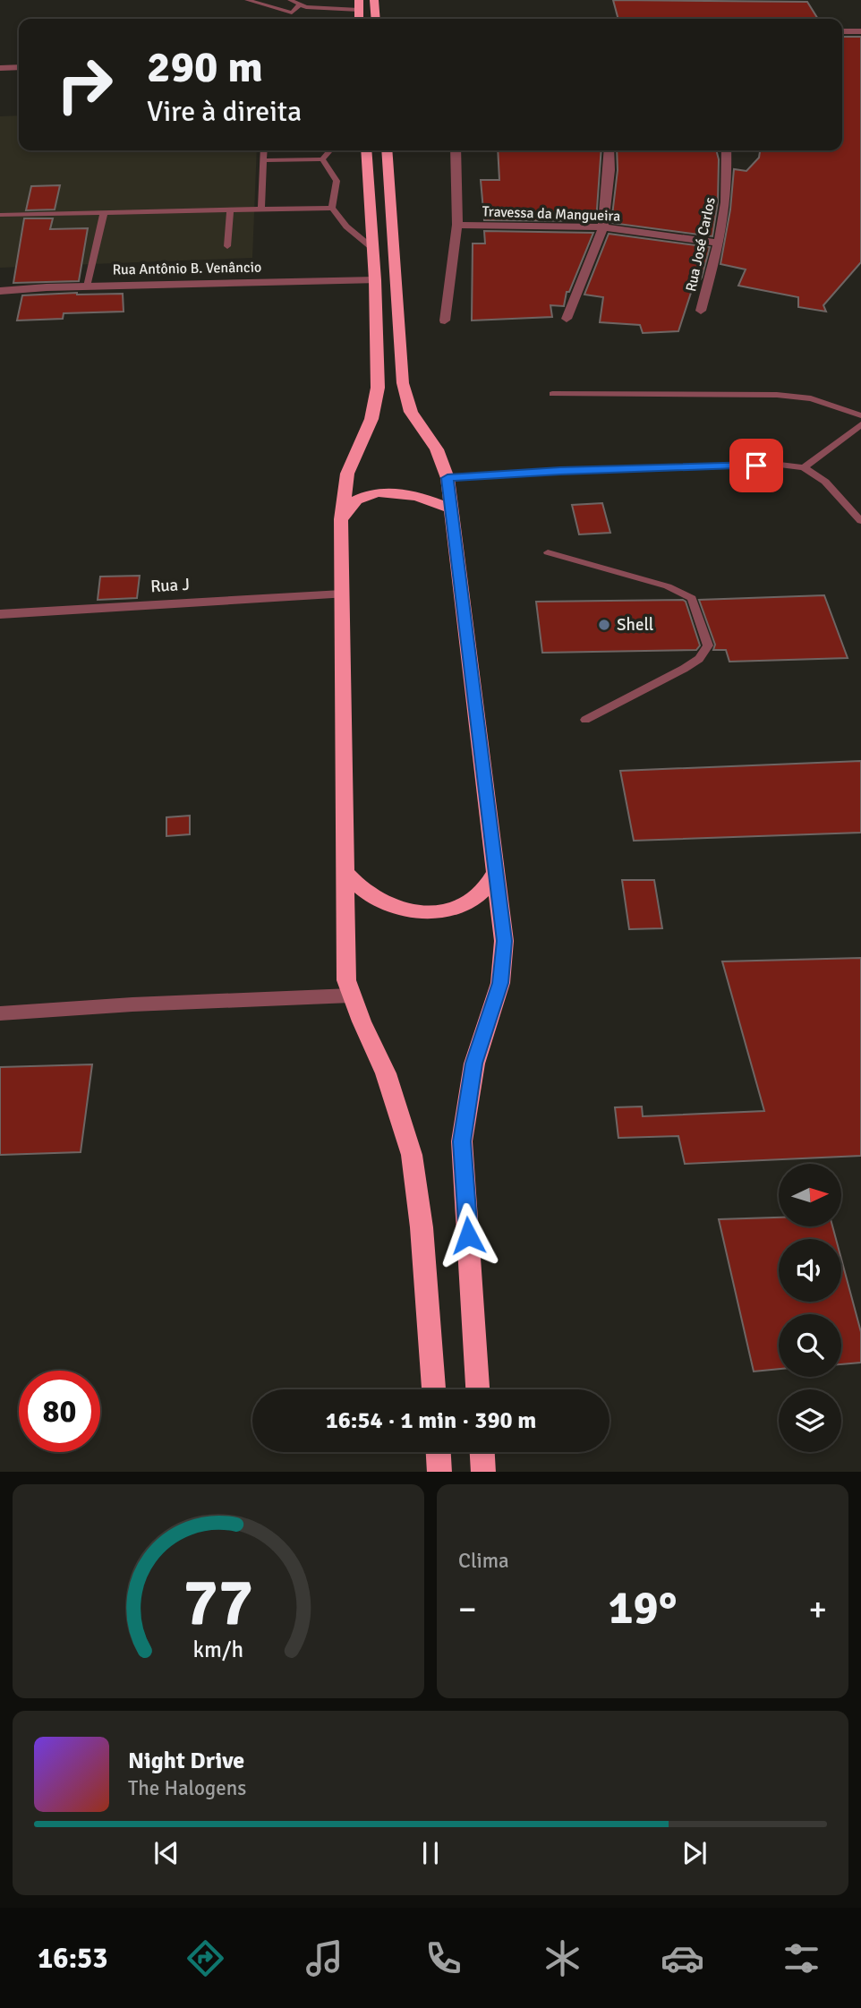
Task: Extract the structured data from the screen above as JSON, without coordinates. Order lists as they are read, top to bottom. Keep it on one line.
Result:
{"streets":{"street":["Travessa da Mangueira","Rua José Carlos","Rua Antônio B. Venâncio","Rua J"]},"crossings":[["Travessa da Mangueira","Rua José Carlos"]],"places":["Shell"],"north":"right","page":{"turn":["290 m","Vire à direita"],"limit":"80","trip":"16:54 · 1 min · 390 m","tile":"Clima","heat":["−","19°","+"],"song":["Night Drive","The Halogens"],"tabs":"16:53","gauge":["77","km/h"]}}
